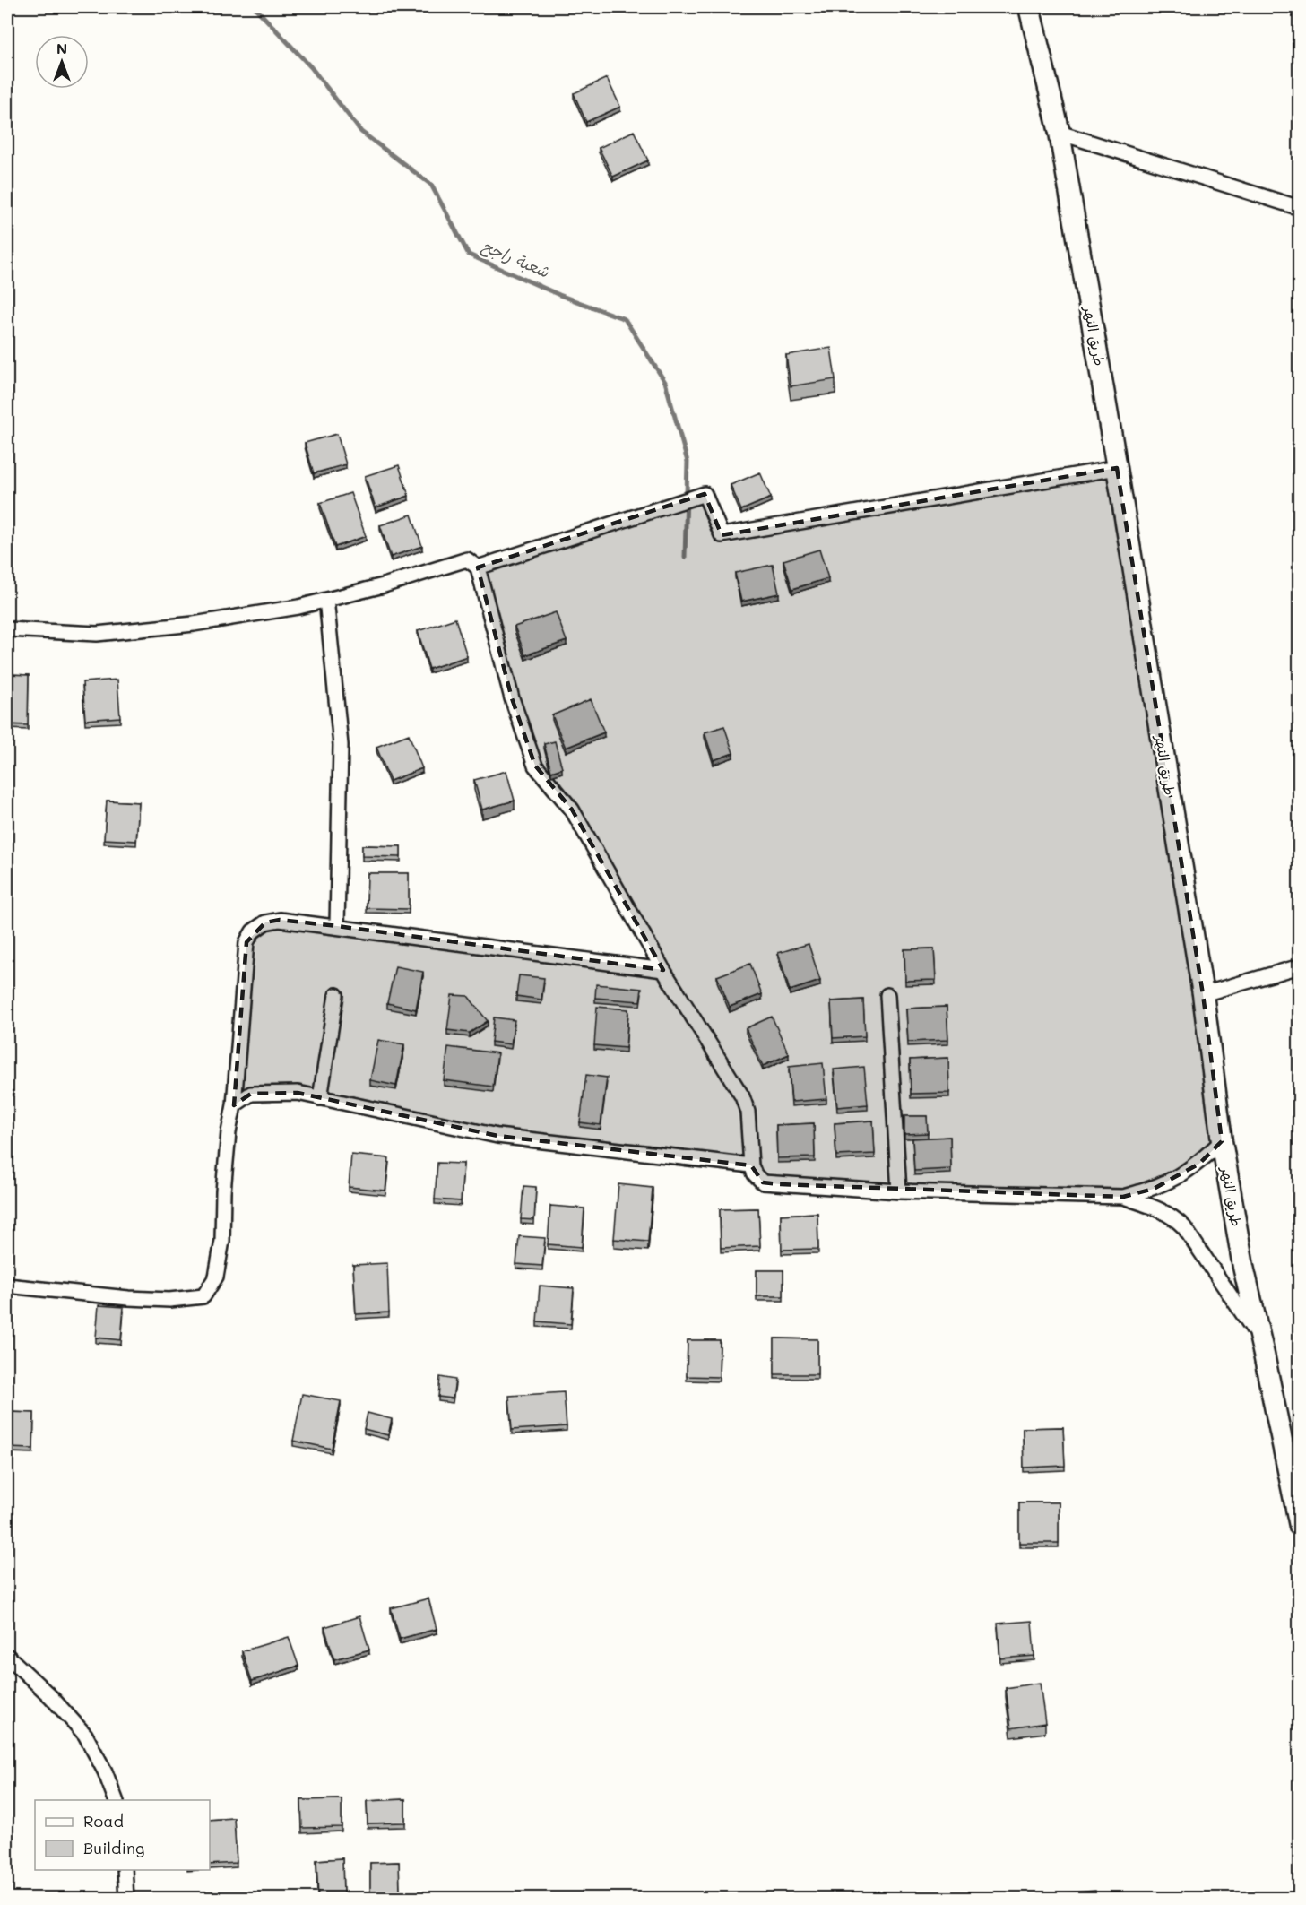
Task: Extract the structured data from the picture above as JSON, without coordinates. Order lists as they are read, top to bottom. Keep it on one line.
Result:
{"streets":{"main road":["طريق النهر"]},"water":["شعبة راجح"],"legend":["Road","Building"],"north":"top"}
